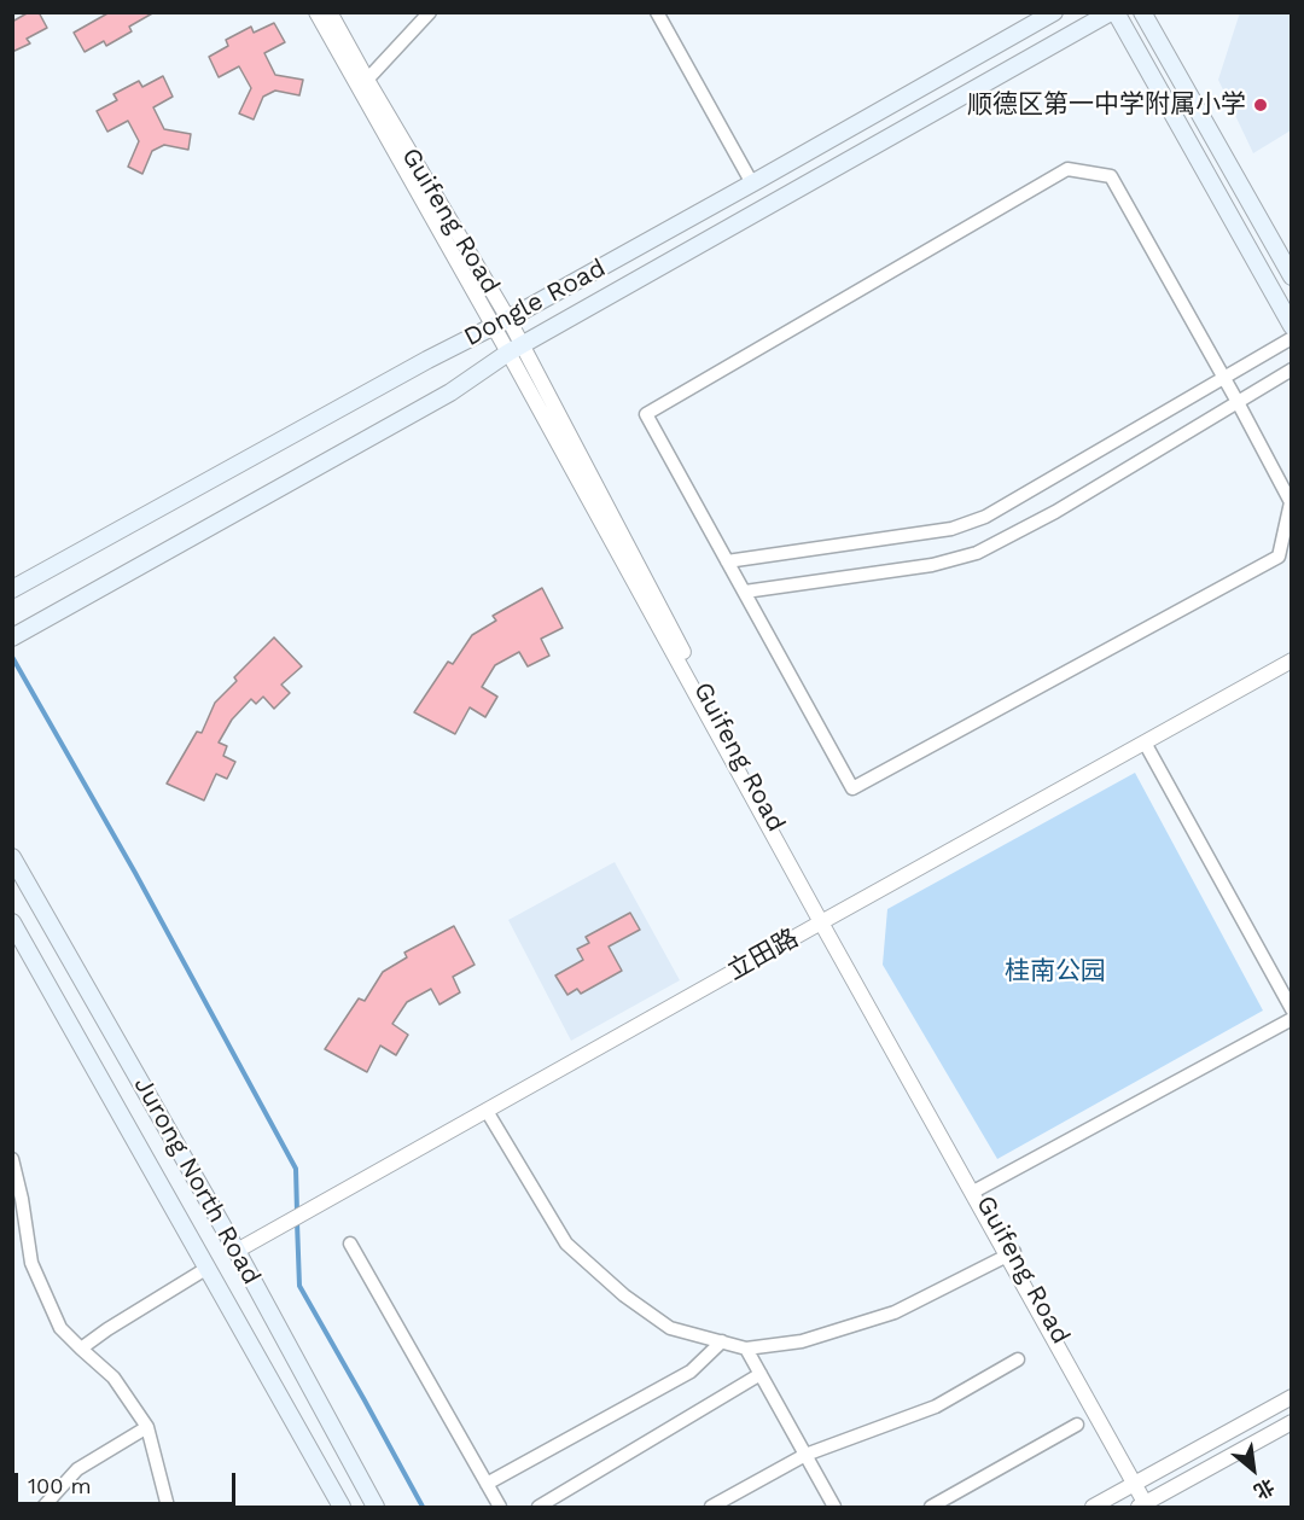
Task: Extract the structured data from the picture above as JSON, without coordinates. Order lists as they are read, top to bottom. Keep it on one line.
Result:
{"streets":{"main road":["Dongle Road","Jurong North Road"],"street":["Guifeng Road","立田路"]},"crossings":[["Guifeng Road","Dongle Road"],["Guifeng Road","立田路"],["立田路","Jurong North Road"]],"parks":["桂南公园"],"places":["顺德区第一中学附属小学"],"scale_bar":"100 m","north":"bottom right"}
